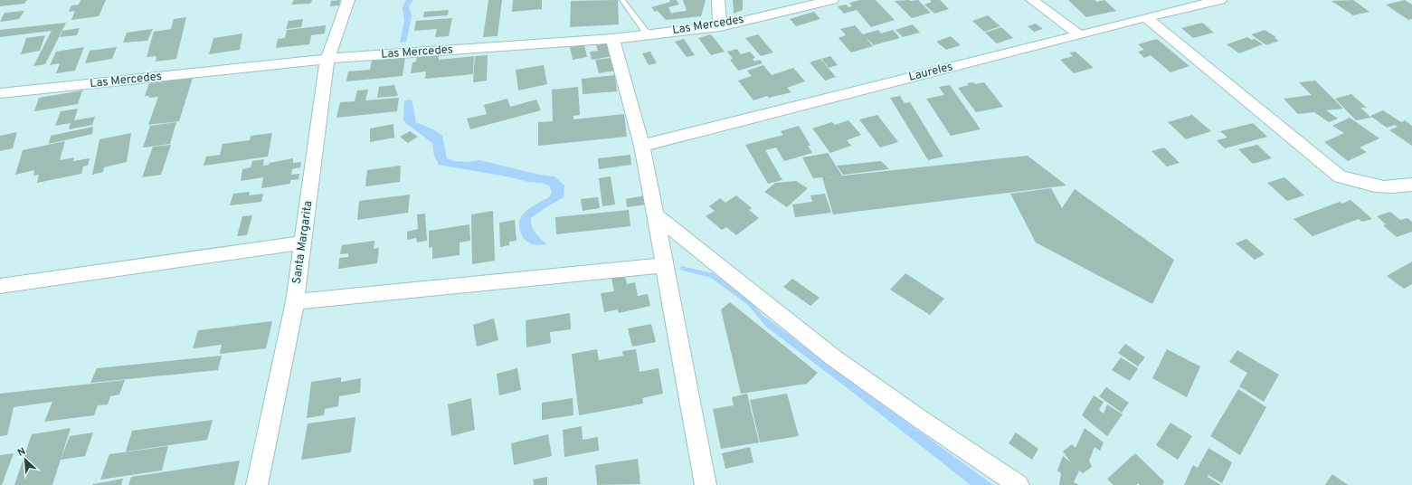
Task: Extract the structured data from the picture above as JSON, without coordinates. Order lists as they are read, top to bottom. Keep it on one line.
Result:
{"streets":{"street":["Las Mercedes","Laureles","Santa Margarita"]},"crossings":[["Las Mercedes","Santa Margarita"]],"north":"top left"}
